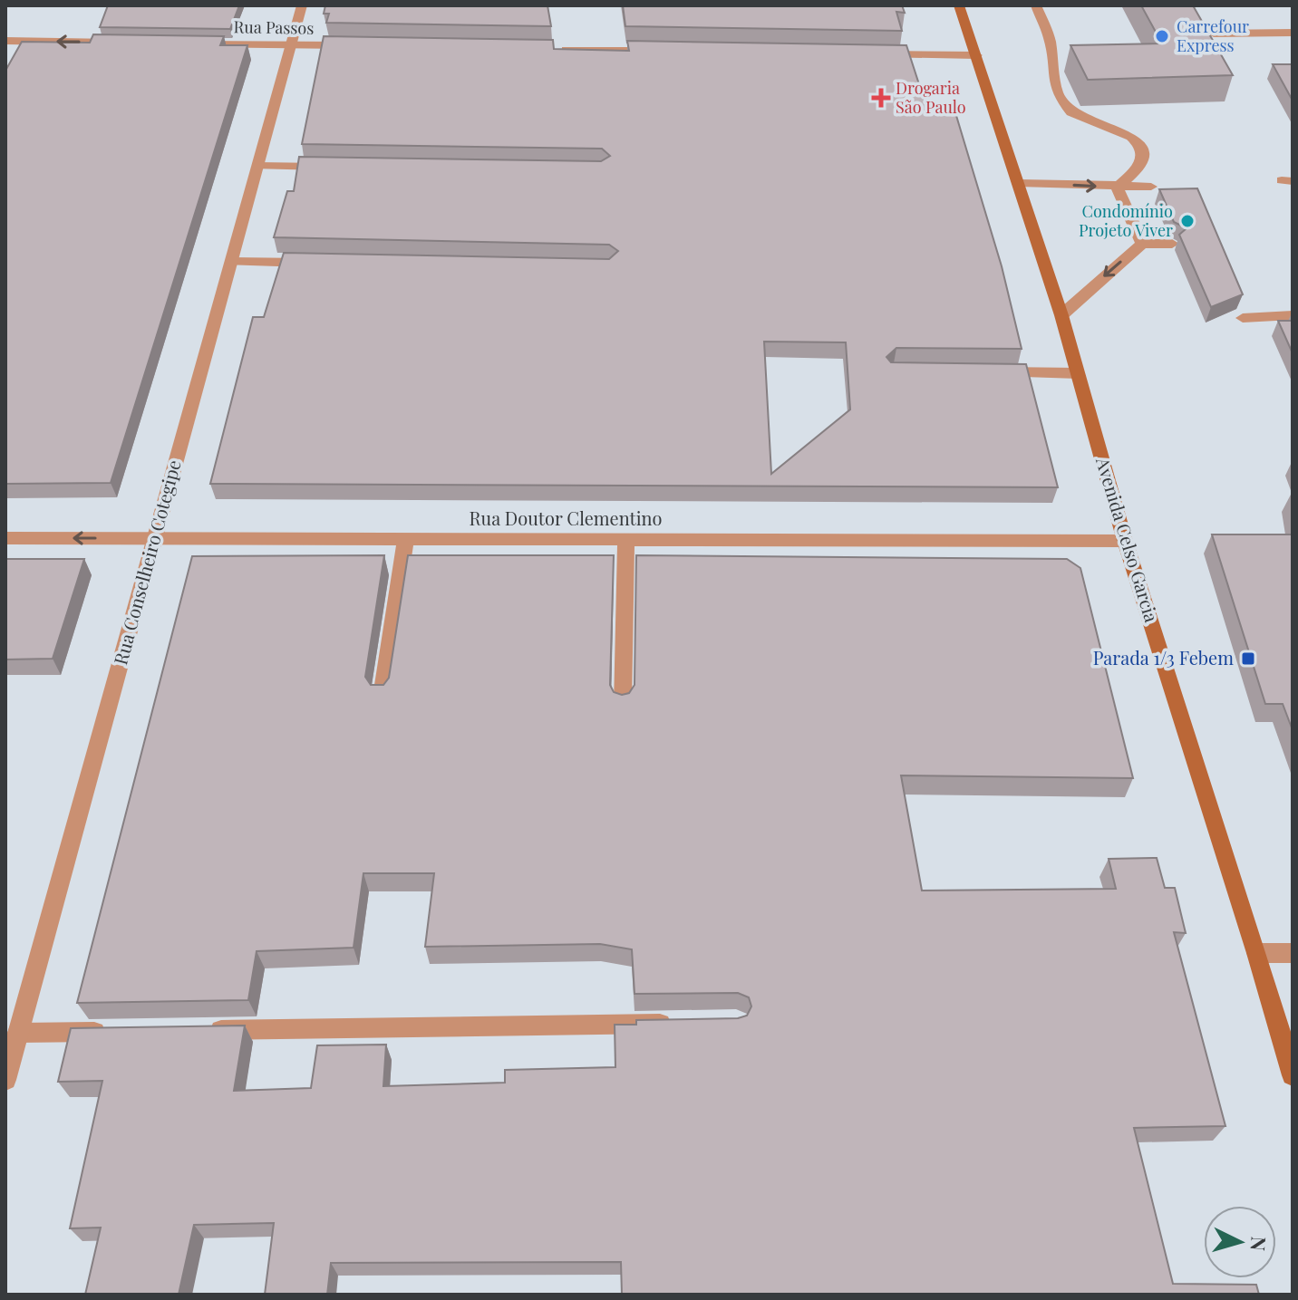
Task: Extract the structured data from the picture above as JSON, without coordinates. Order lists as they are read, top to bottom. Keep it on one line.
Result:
{"streets":{"main road":["Avenida Celso Garcia"],"street":["Rua Passos","Rua Doutor Clementino","Rua Conselheiro Cotegipe"]},"crossings":[["Rua Passos","Rua Conselheiro Cotegipe"],["Rua Doutor Clementino","Avenida Celso Garcia"],["Rua Doutor Clementino","Rua Conselheiro Cotegipe"]],"places":{"other":["Carrefour Express","Condomínio Projeto Viver"],"health":["Drogaria São Paulo"],"transit":["Parada 1/3 Febem"]},"north":"right"}
